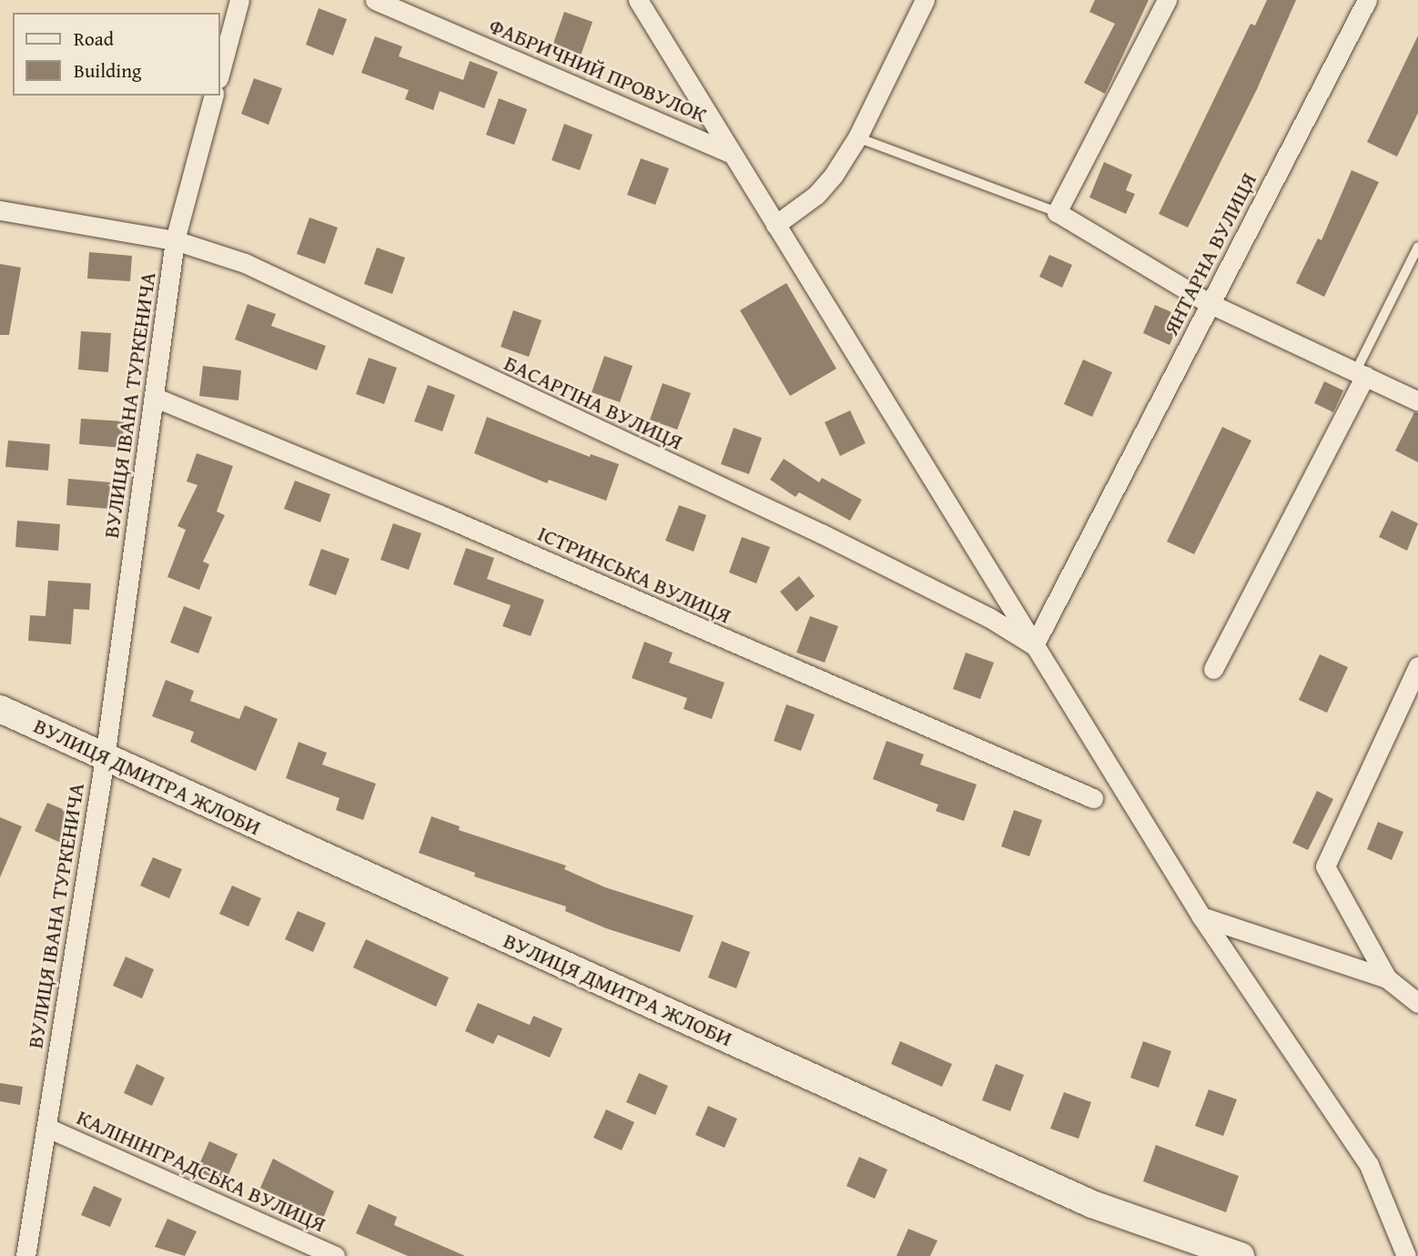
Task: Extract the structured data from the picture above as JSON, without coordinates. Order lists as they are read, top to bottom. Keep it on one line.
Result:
{"streets":{"main road":["ВУЛИЦЯ ДМИТРА ЖЛОБИ"],"street":["ФАБРИЧНИЙ ПРОВУЛОК","ЯНТАРНА ВУЛИЦЯ","БАСАРГІНА ВУЛИЦЯ","ВУЛИЦЯ ІВАНА ТУРКЕНИЧА","ІСТРИНСЬКА ВУЛИЦЯ","КАЛІНІНГРАДСЬКА ВУЛИЦЯ"]},"crossings":[["ЯНТАРНА ВУЛИЦЯ","БАСАРГІНА ВУЛИЦЯ"],["БАСАРГІНА ВУЛИЦЯ","ВУЛИЦЯ ІВАНА ТУРКЕНИЧА"],["ВУЛИЦЯ ІВАНА ТУРКЕНИЧА","ІСТРИНСЬКА ВУЛИЦЯ"],["ВУЛИЦЯ ІВАНА ТУРКЕНИЧА","ВУЛИЦЯ ДМИТРА ЖЛОБИ"],["ВУЛИЦЯ ІВАНА ТУРКЕНИЧА","КАЛІНІНГРАДСЬКА ВУЛИЦЯ"]],"legend":["Road","Building"]}
